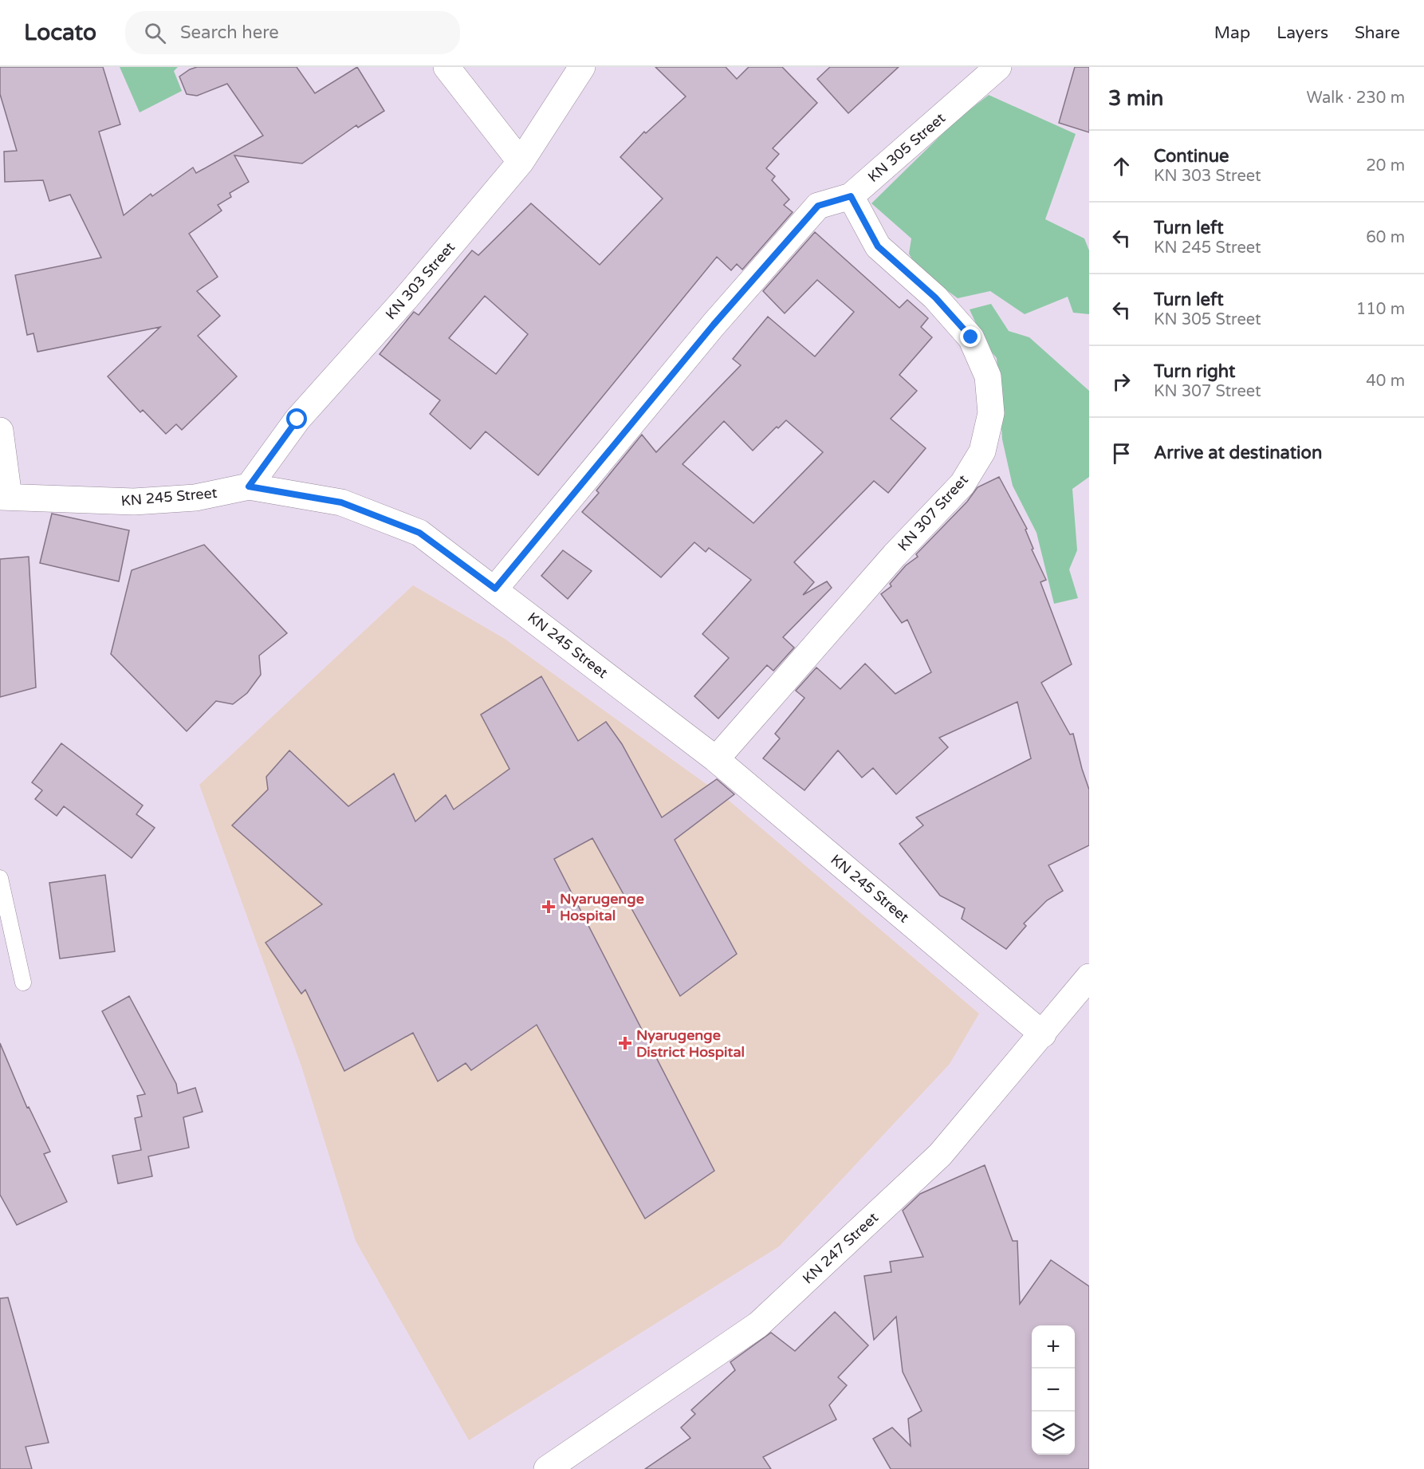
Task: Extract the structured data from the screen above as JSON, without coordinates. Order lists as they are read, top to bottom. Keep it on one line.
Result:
{"streets":{"street":["KN 305 Street","KN 303 Street","KN 245 Street","KN 307 Street","KN 247 Street"]},"crossings":[["KN 305 Street","KN 245 Street"],["KN 305 Street","KN 307 Street"],["KN 303 Street","KN 245 Street"],["KN 245 Street","KN 307 Street"],["KN 245 Street","KN 247 Street"]],"places":{"health":["Nyarugenge Hospital","Nyarugenge District Hospital"]},"page":{"header":"Locato","search":"Search here","nav":["Map","Layers","Share"],"heading":["3 min","Walk · 230 m"],"list":[["Continue","KN 303 Street","20 m"],["Turn left","KN 245 Street","60 m"],["Turn left","KN 305 Street","110 m"],["Turn right","KN 307 Street","40 m"],"Arrive at destination"],"map_buttons":["+","−"]}}
